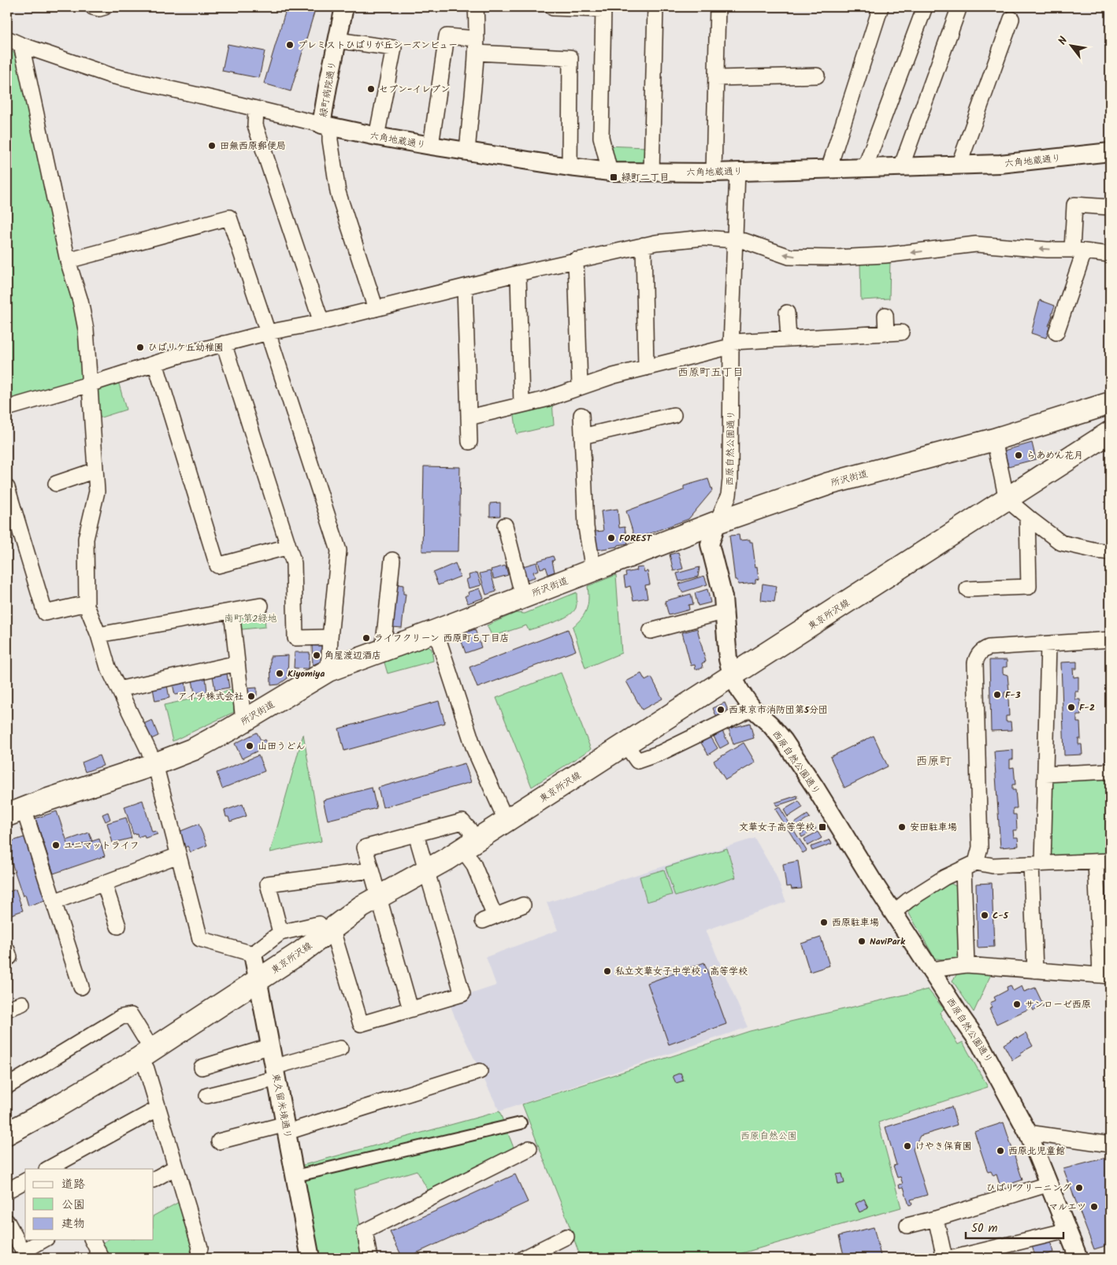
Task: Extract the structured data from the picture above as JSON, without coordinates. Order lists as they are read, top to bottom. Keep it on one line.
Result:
{"streets":{"main road":["所沢街道","東京所沢線"],"street":["緑町病院通り","六角地蔵通り","西原自然公園通り","東久留米境通り"]},"crossings":[["緑町病院通り","六角地蔵通り"],["六角地蔵通り","西原自然公園通り"],["西原自然公園通り","所沢街道"],["西原自然公園通り","東京所沢線"],["東京所沢線","東久留米境通り"]],"districts":["西原町五丁目","西原町"],"parks":["南町第2緑地","西原自然公園"],"places":{"other":["プレミストひばりが丘シーズンビュー","セブン-イレブン","田無西原郵便局","ひばりケ丘幼稚園","らあめん花月","FOREST","ライフクリーン 西原町５丁目店","角屋渡辺酒店","Kiyomiya","F-3","アイチ株式会社","F-2","西東京市消防団第5分団","山田うどん","安田駐車場","ユニマットライフ","C-5","西原駐車場","NaviPark","私立文華女子中学校・高等学校","サンローゼ西原","けやき保育園","西原北児童館","ひばりクリーニング","マルエツ"],"transit":["緑町二丁目","文華女子高等学校"]},"legend":["道路","公園","建物"],"scale_bar":"50 m","north":"top left"}
